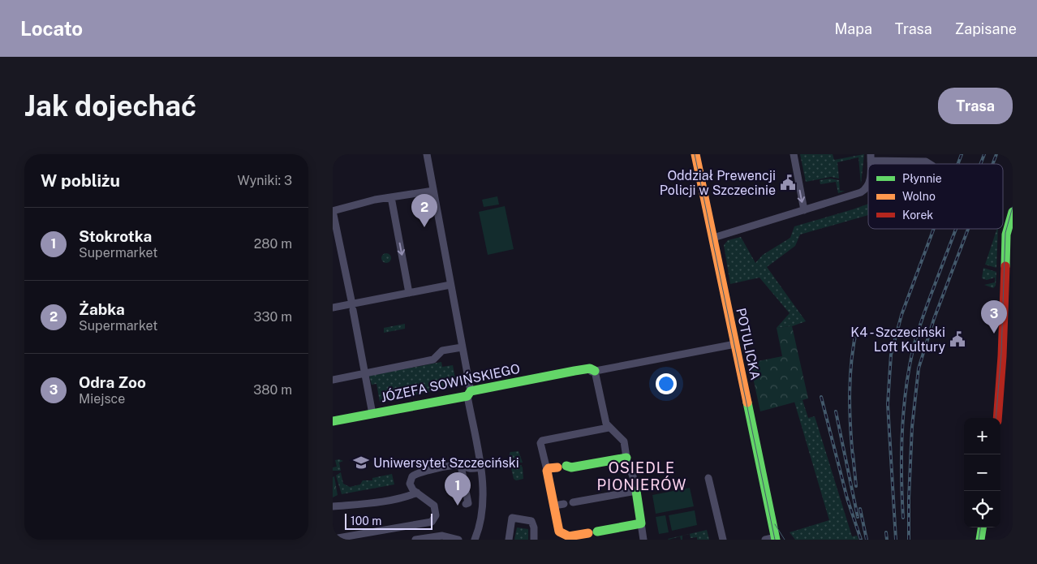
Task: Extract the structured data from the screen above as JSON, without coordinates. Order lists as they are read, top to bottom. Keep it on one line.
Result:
{"streets":{"street":["POTULICKA","JÓZEFA SOWIŃSKIEGO"]},"crossings":[["POTULICKA","JÓZEFA SOWIŃSKIEGO"]],"districts":["OSIEDLE PIONIERÓW"],"places":{"public building":["Oddział Prewencji Policji w Szczecinie","K4 - Szczeciński Loft Kultury"],"school or university":["Uniwersytet Szczeciński"]},"legend":["Płynnie","Wolno","Korek"],"scale_bar":"100 m","page":{"header":"Locato","nav":["Mapa","Trasa","Zapisane"],"buttons":"Trasa","title":"Jak dojechać","heading":["W pobliżu","Wyniki: 3"],"pins":["2","3","1"],"list":[{"mark":"1","name":"Stokrotka","note":"Supermarket","value":"280 m"},{"mark":"2","name":"Żabka","note":"Supermarket","value":"330 m"},{"mark":"3","name":"Odra Zoo","note":"Miejsce","value":"380 m"}],"map_buttons":["+","−"],"scale":"100 m"}}
